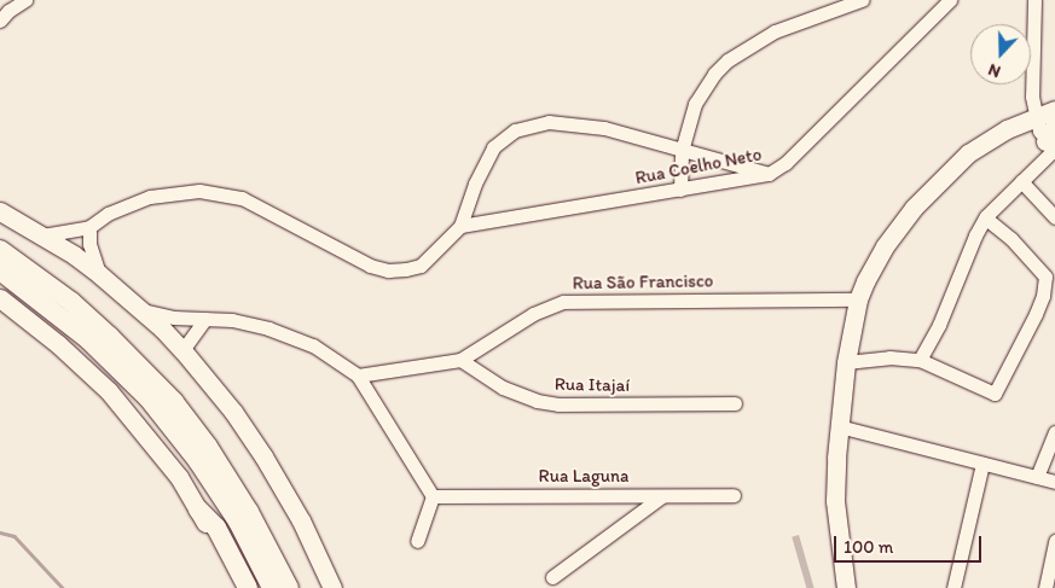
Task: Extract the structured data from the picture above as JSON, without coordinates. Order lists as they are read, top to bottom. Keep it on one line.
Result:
{"streets":{"street":["Rua Coelho Neto","Rua São Francisco","Rua Itajaí","Rua Laguna"]},"crossings":[["Rua São Francisco","Rua Itajaí"]],"scale_bar":"100 m","north":"bottom"}
